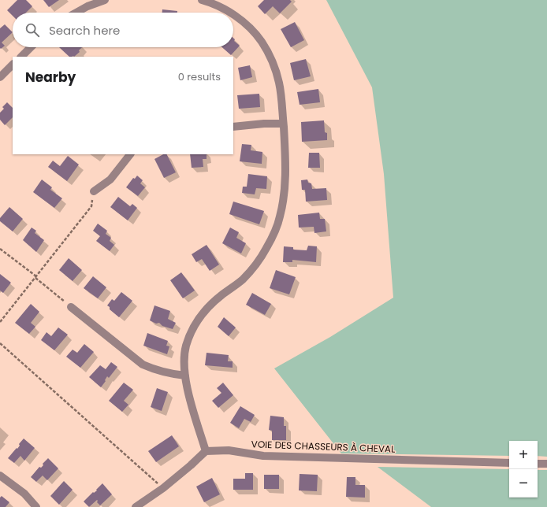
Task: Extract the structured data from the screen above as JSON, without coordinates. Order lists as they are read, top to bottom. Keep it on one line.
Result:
{"streets":{"street":["VOIE DES CHASSEURS À CHEVAL"]},"page":{"search":"Search here","heading":["Nearby","0 results"],"map_buttons":["+","−"]}}
